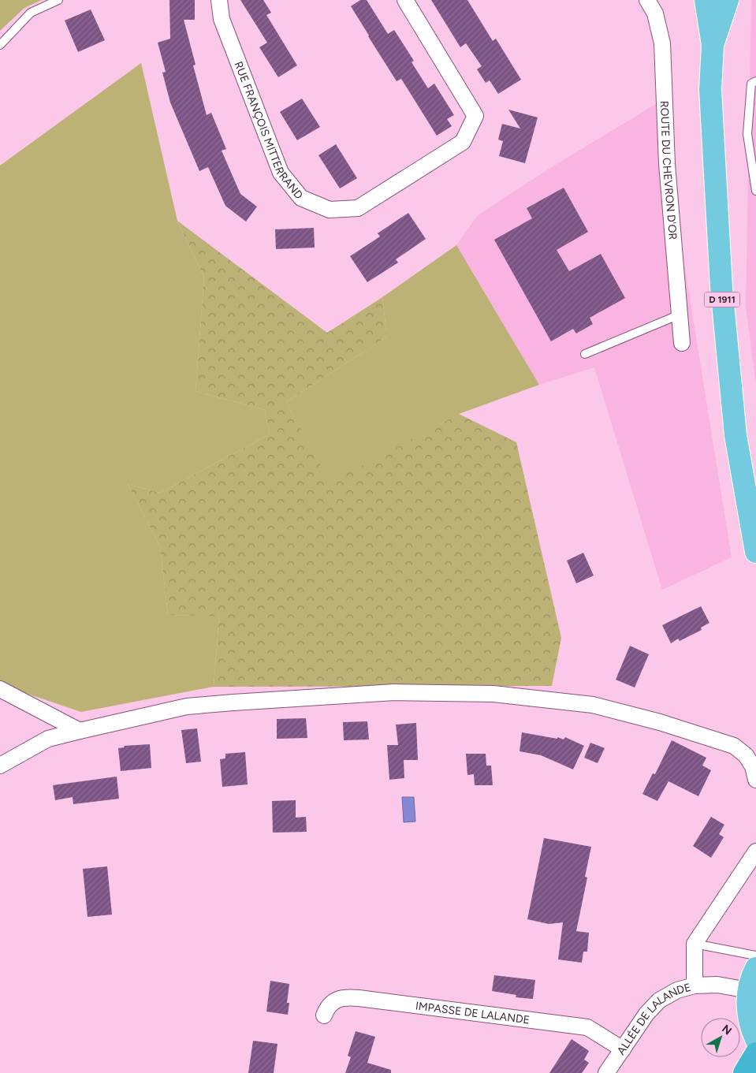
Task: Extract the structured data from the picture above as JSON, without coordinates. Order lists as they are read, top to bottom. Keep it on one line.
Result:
{"streets":{"main road":["D 1911"],"street":["RUE FRANÇOIS MITTERRAND","ROUTE DU CHEVRON D'OR","IMPASSE DE LALANDE","ALLÉE DE LALANDE"]},"crossings":[["IMPASSE DE LALANDE","ALLÉE DE LALANDE"]],"north":"top right"}
